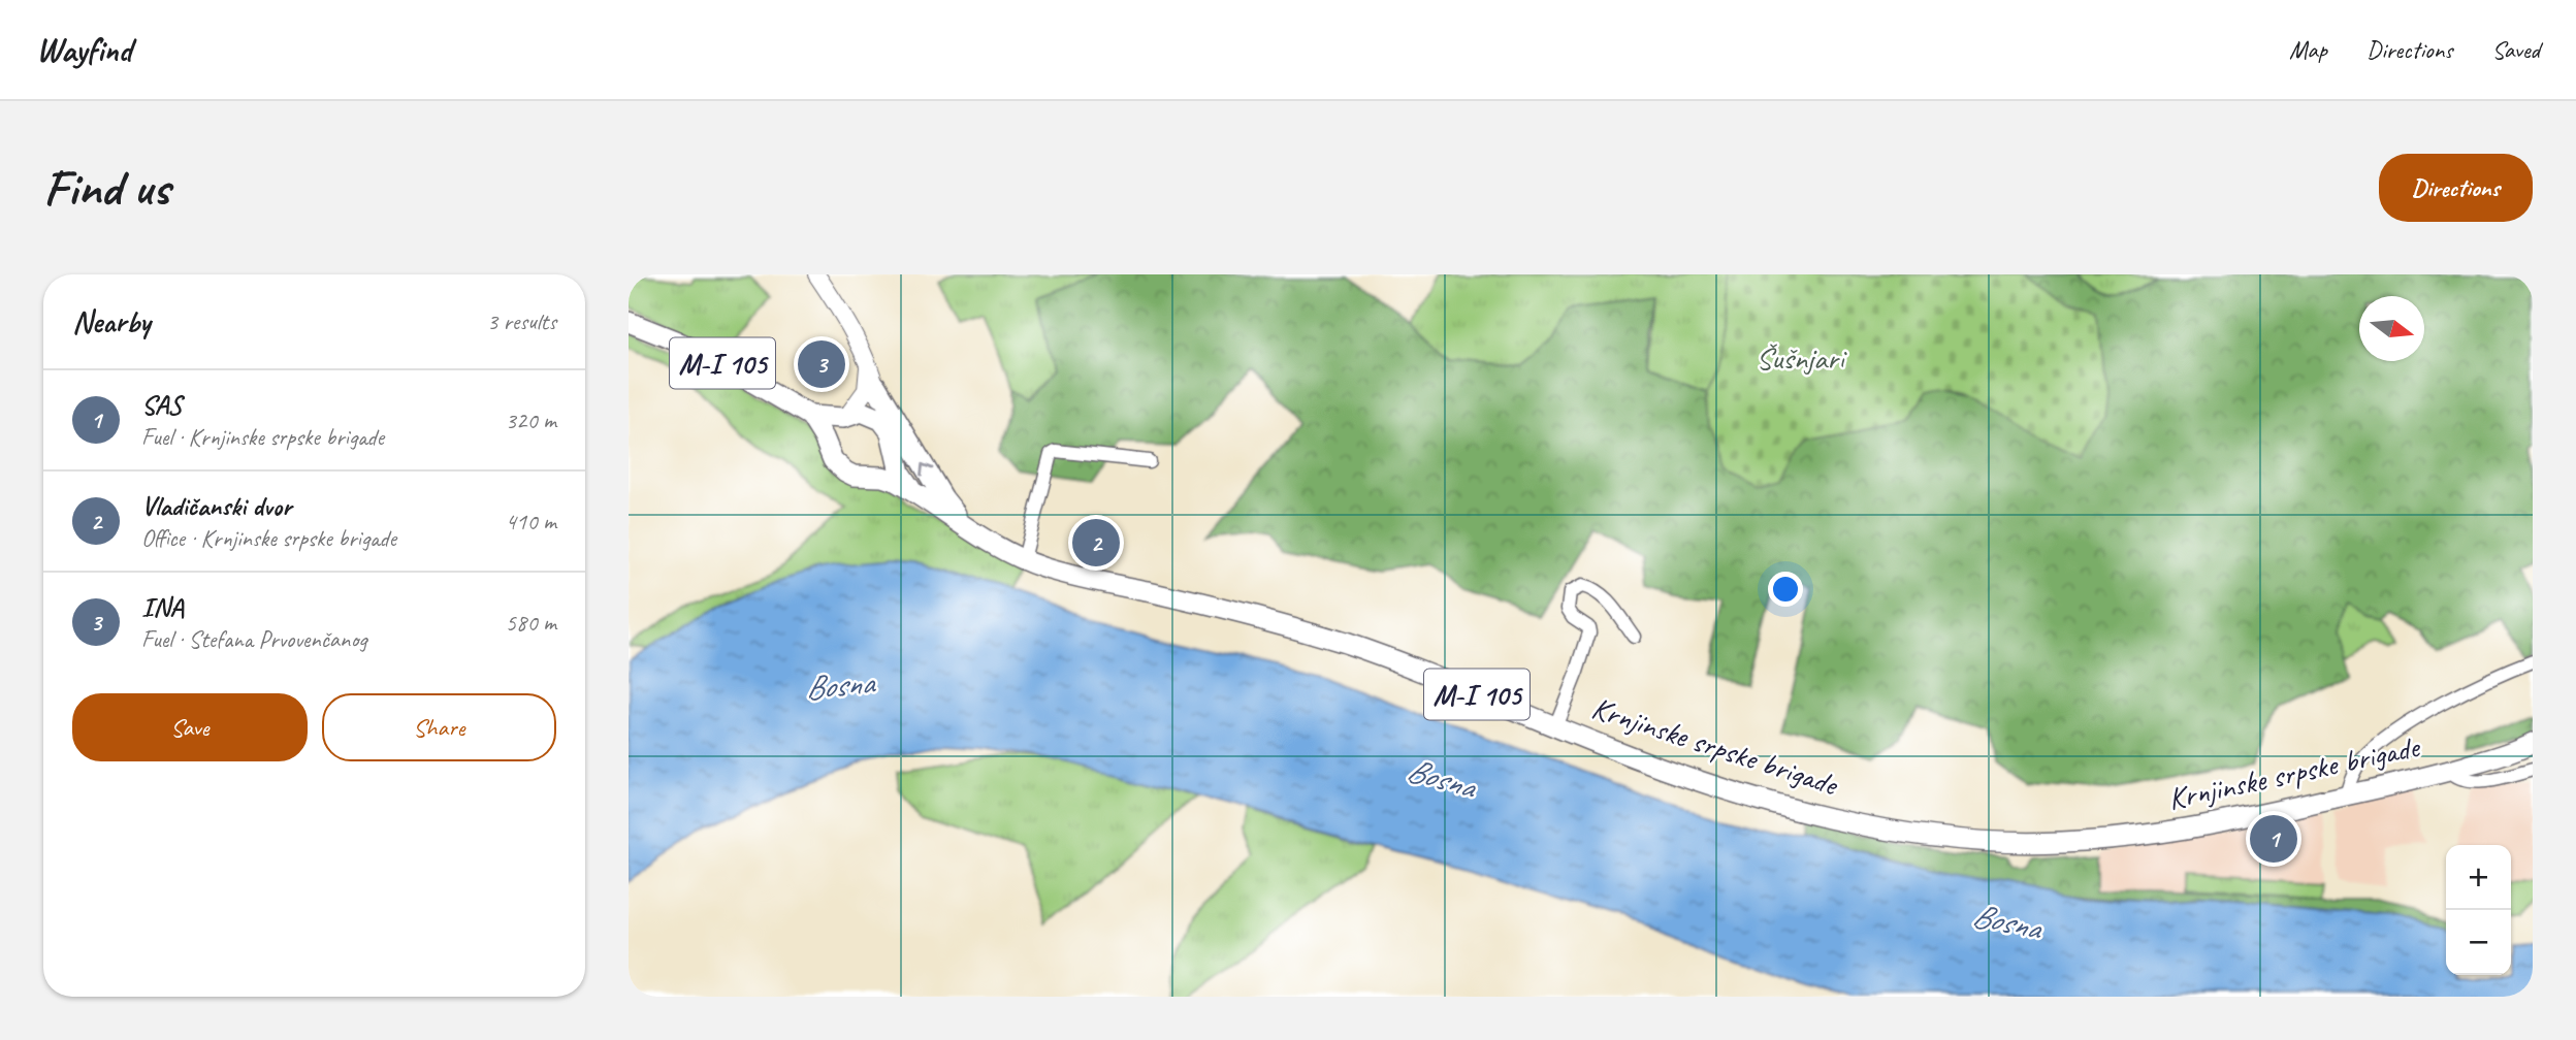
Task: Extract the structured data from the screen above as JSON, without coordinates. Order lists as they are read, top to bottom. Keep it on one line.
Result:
{"streets":{"main road":["M-I 105","Krnjinske srpske brigade"]},"crossings":[["M-I 105","Krnjinske srpske brigade"]],"water":["Bosna"],"parks":["Šušnjari"],"north":"right","page":{"header":"Wayfind","nav":["Map","Directions","Saved"],"buttons":["Directions",["Save","Share"]],"title":"Find us","heading":["Nearby","3 results"],"pins":["3","2","1"],"list":[{"mark":"1","name":"SAS","note":"Fuel · Krnjinske srpske brigade","value":"320 m"},{"mark":"2","name":"Vladičanski dvor","note":"Office · Krnjinske srpske brigade","value":"410 m"},{"mark":"3","name":"INA","note":"Fuel · Stefana Prvovenčanog","value":"580 m"}],"map_buttons":["+","−"]}}
